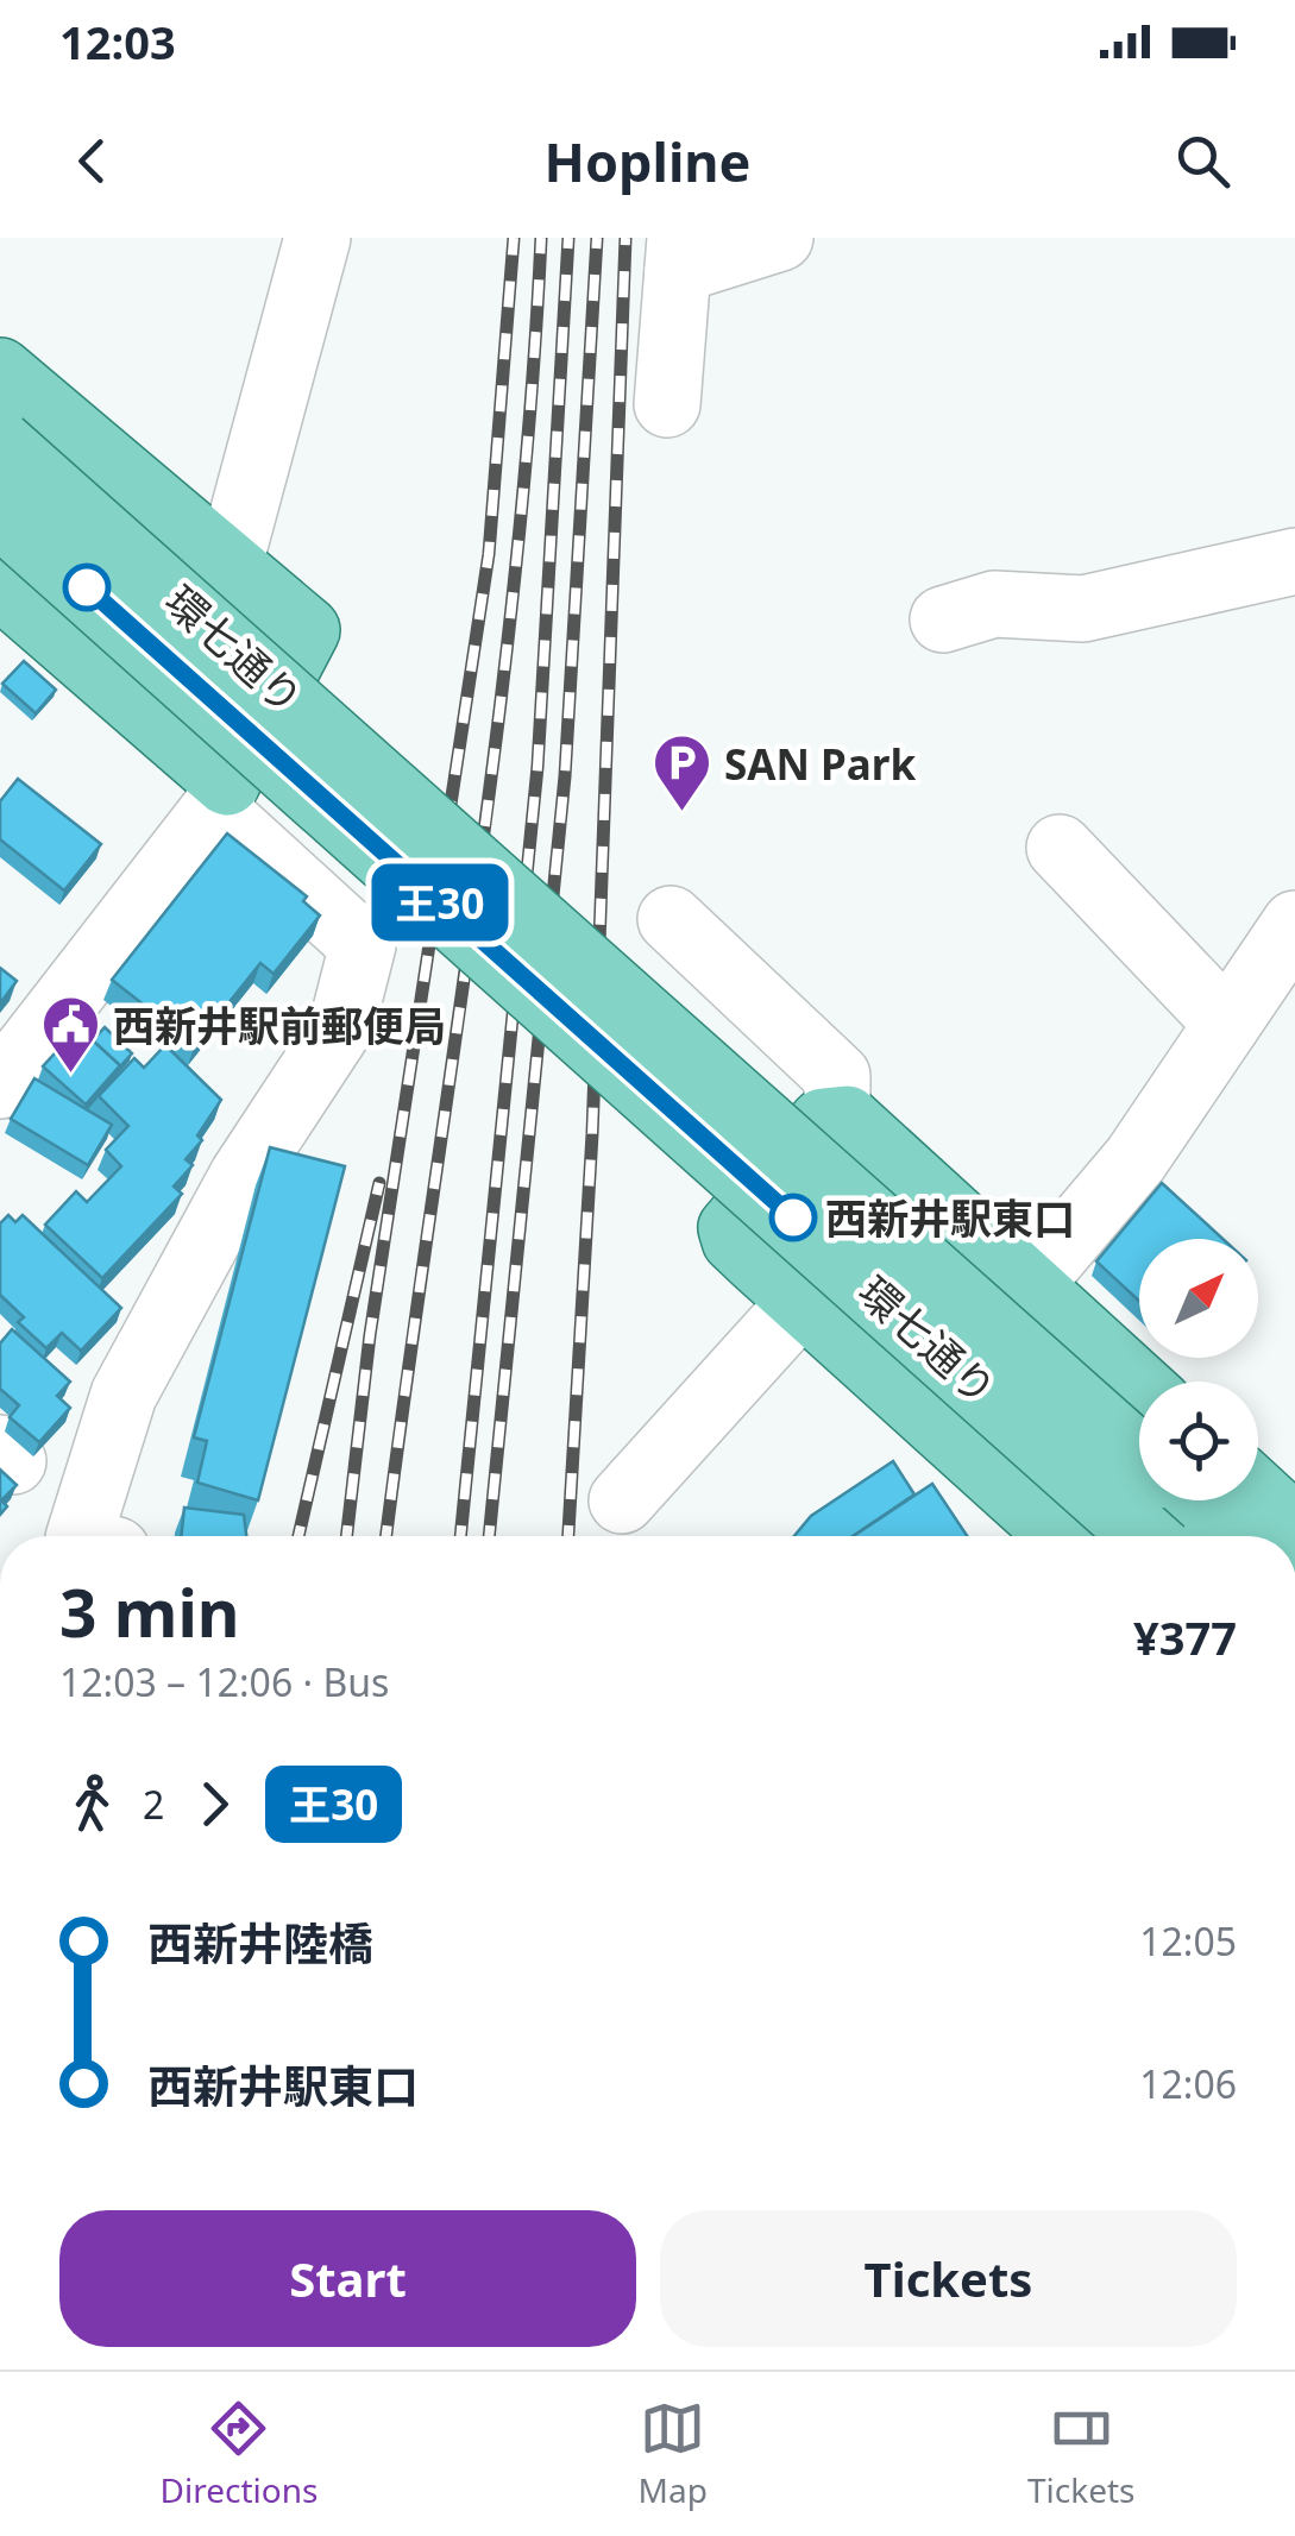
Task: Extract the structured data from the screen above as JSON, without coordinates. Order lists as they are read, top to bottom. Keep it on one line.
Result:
{"streets":{"main road":["環七通り"]},"places":{"parking":["SAN Park"],"public building":["西新井駅前郵便局"],"other":["西新井駅東口"]},"lines":["bus line 王30"],"north":"top right","page":{"status":"12:03","header":"Hopline","on_map":"王30","heading":["3 min","12:03 – 12:06 · Bus","¥377"],"legs":["2","王30"],"list":[{"name":"西新井陸橋","value":"12:05"},{"name":"西新井駅東口","value":"12:06"}],"buttons":["Start","Tickets"],"tabs":["Directions","Map","Tickets"]}}
